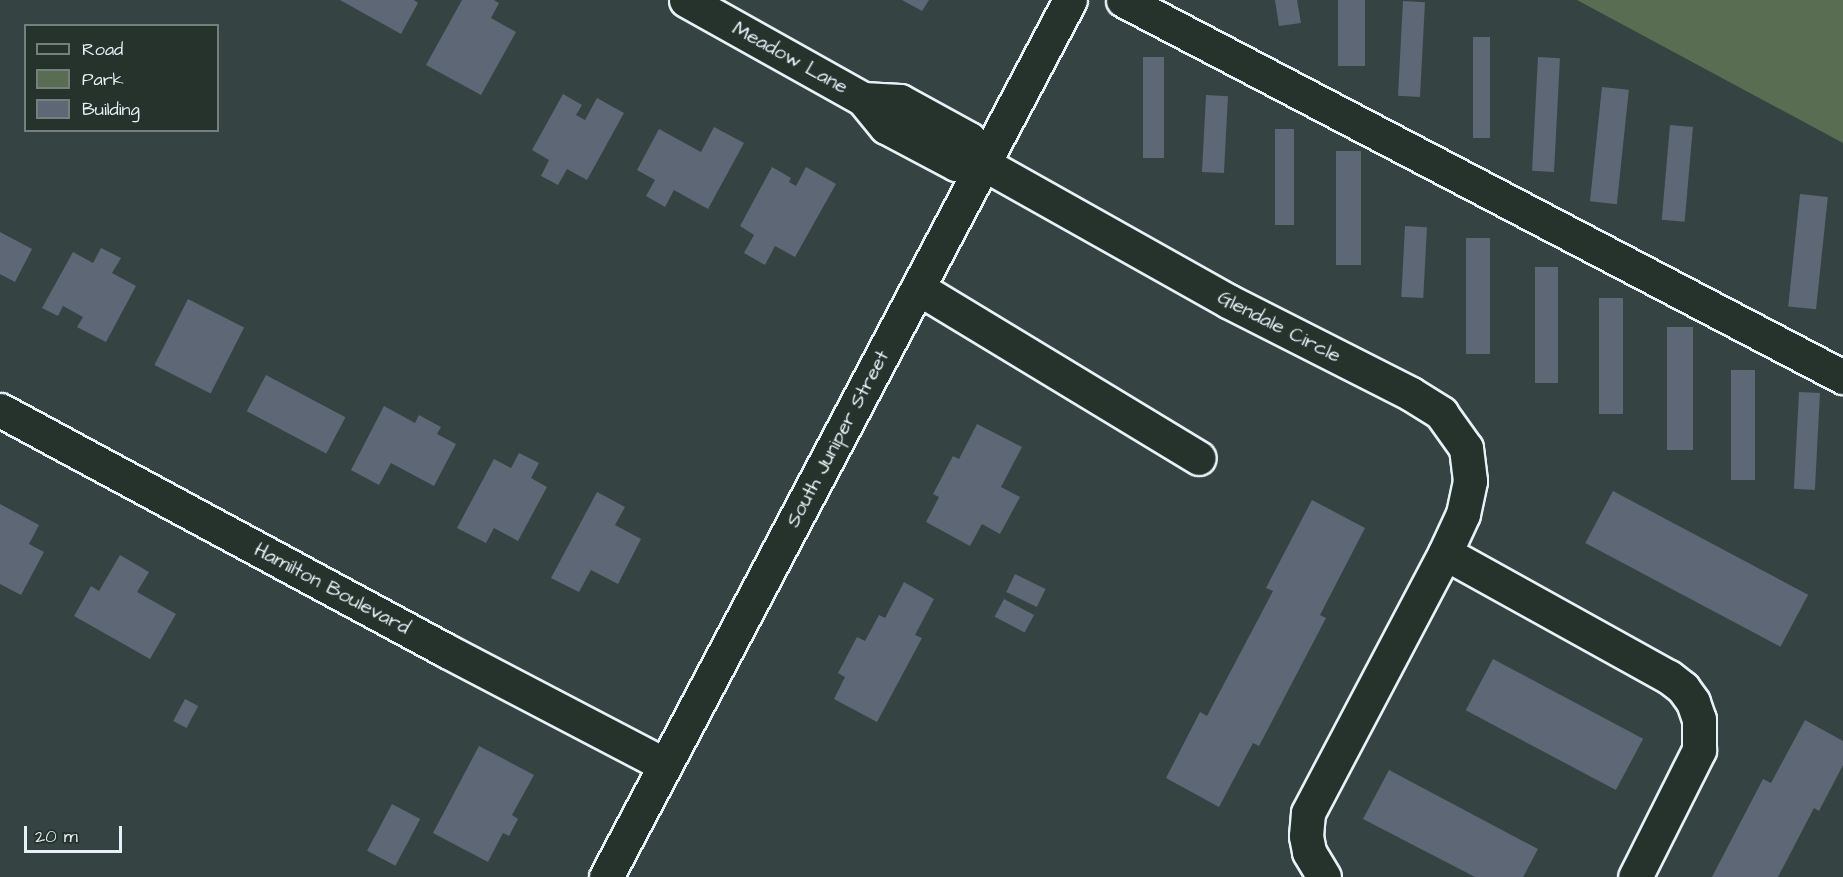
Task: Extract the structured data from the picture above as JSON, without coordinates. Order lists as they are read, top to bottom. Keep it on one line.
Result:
{"streets":{"street":["Meadow Lane","Glendale Circle","South Juniper Street","Hamilton Boulevard"]},"crossings":[["Meadow Lane","Glendale Circle"],["Meadow Lane","South Juniper Street"],["Glendale Circle","South Juniper Street"],["South Juniper Street","Hamilton Boulevard"]],"legend":["Road","Park","Building"],"scale_bar":"20 m"}
